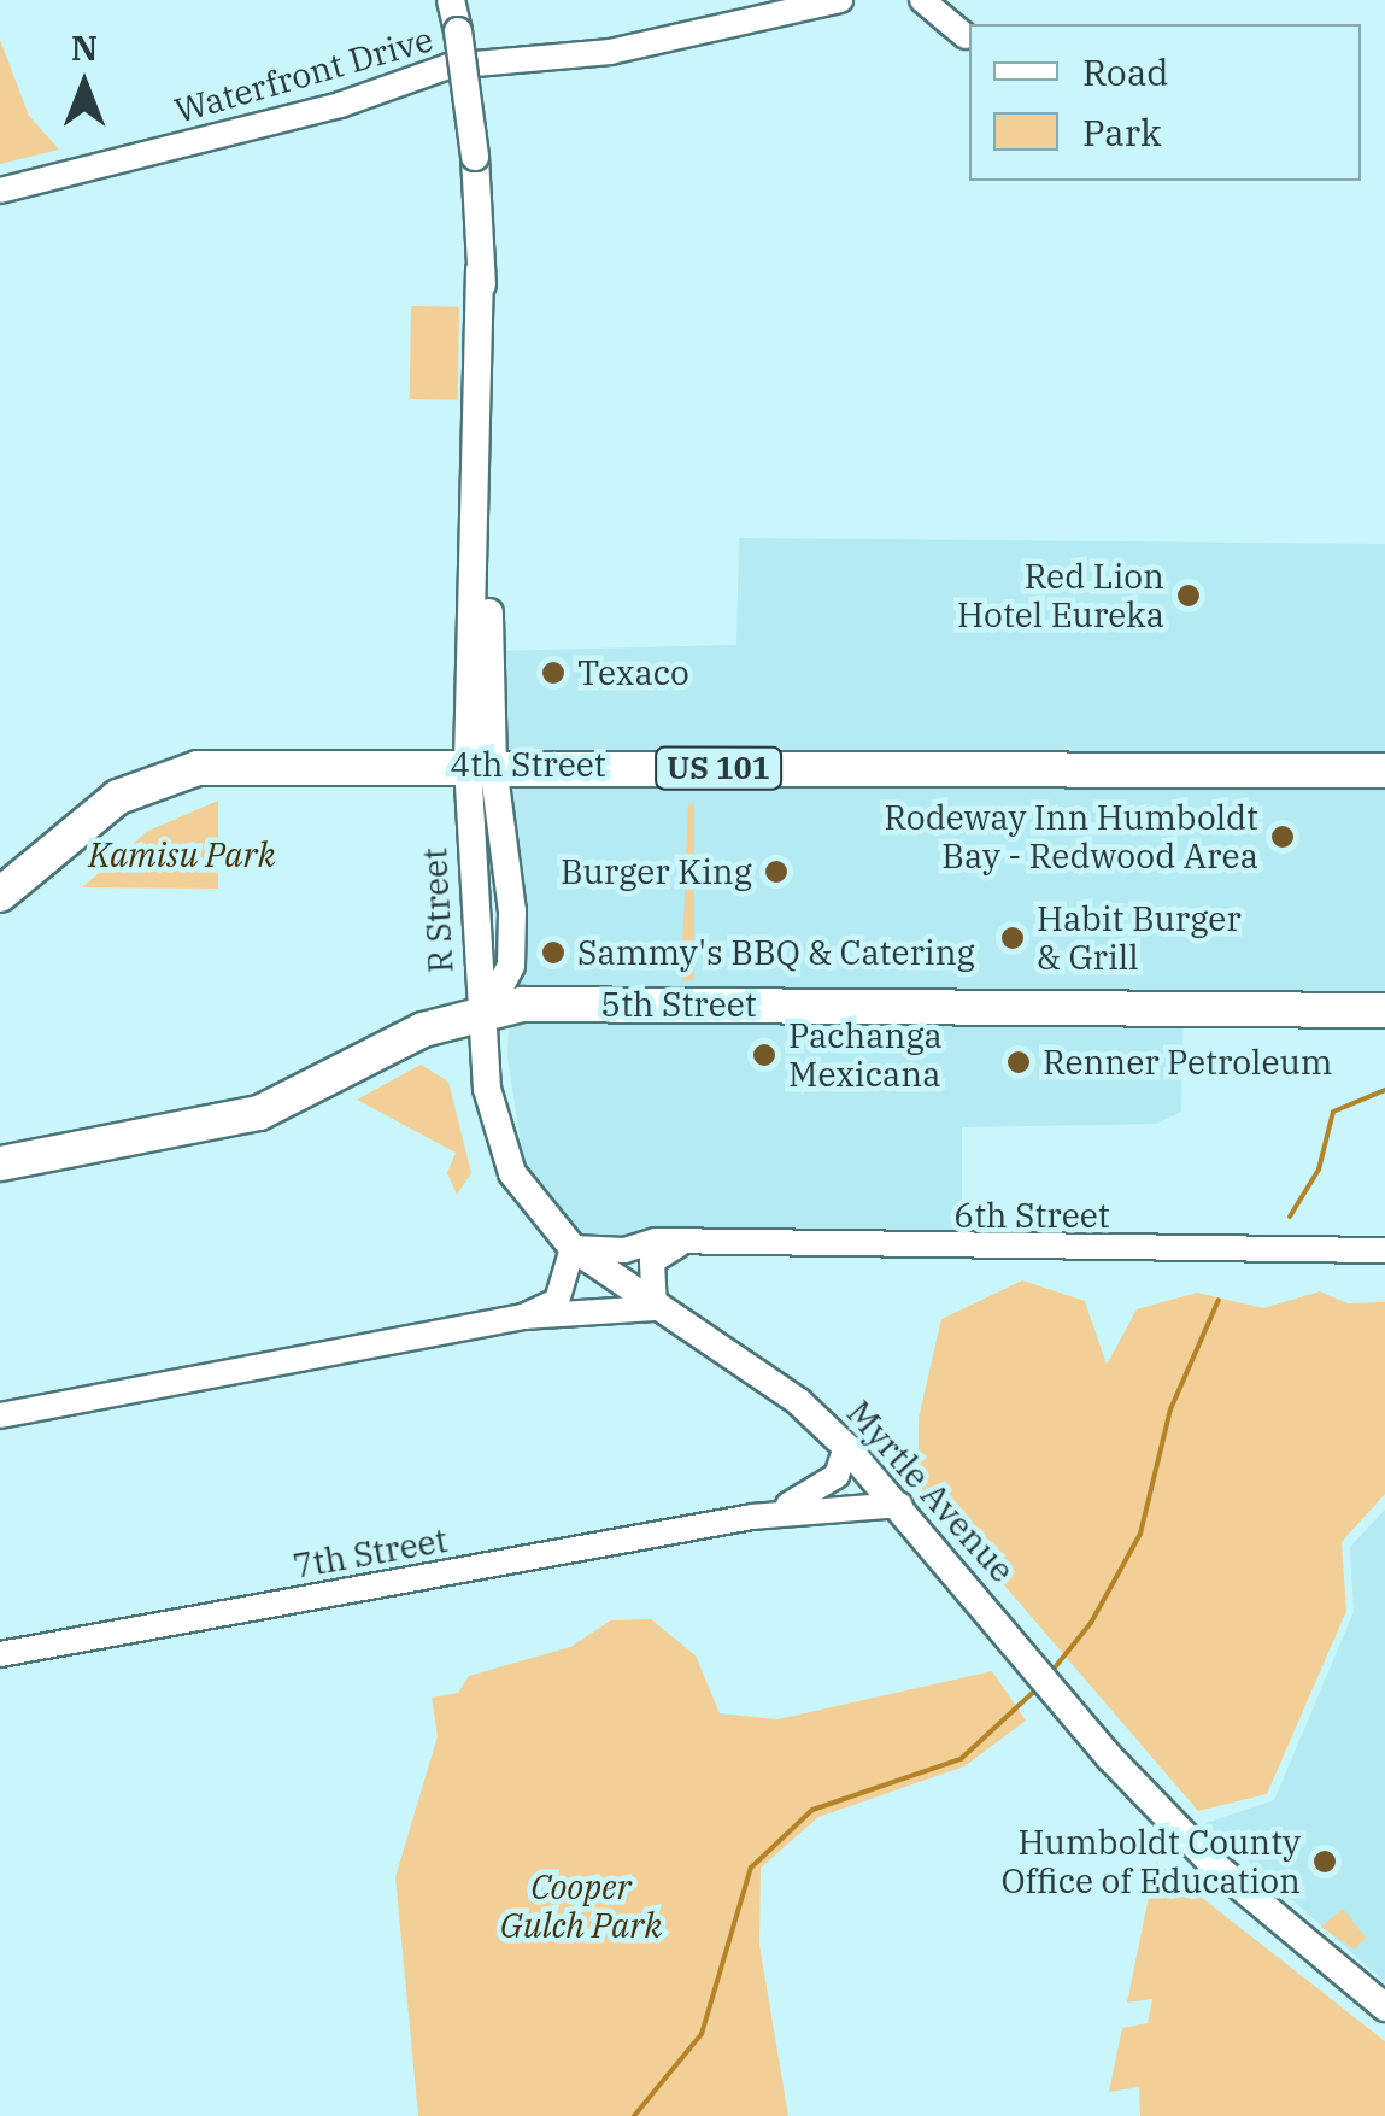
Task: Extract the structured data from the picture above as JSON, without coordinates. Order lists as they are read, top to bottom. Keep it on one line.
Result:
{"streets":{"highway":["4th Street","US 101","5th Street"],"main road":["R Street","Myrtle Avenue"],"street":["Waterfront Drive","6th Street","7th Street"]},"crossings":[["4th Street","R Street"],["R Street","5th Street"],["R Street","Myrtle Avenue"],["5th Street","Myrtle Avenue"],["6th Street","Myrtle Avenue"]],"parks":["Kamisu Park","Cooper Gulch Park"],"places":["Red Lion Hotel Eureka","Texaco","Rodeway Inn Humboldt Bay - Redwood Area","Burger King","Habit Burger & Grill","Sammy's BBQ & Catering","Pachanga Mexicana","Renner Petroleum","Humboldt County Office of Education"],"legend":["Road","Park"],"north":"top"}
